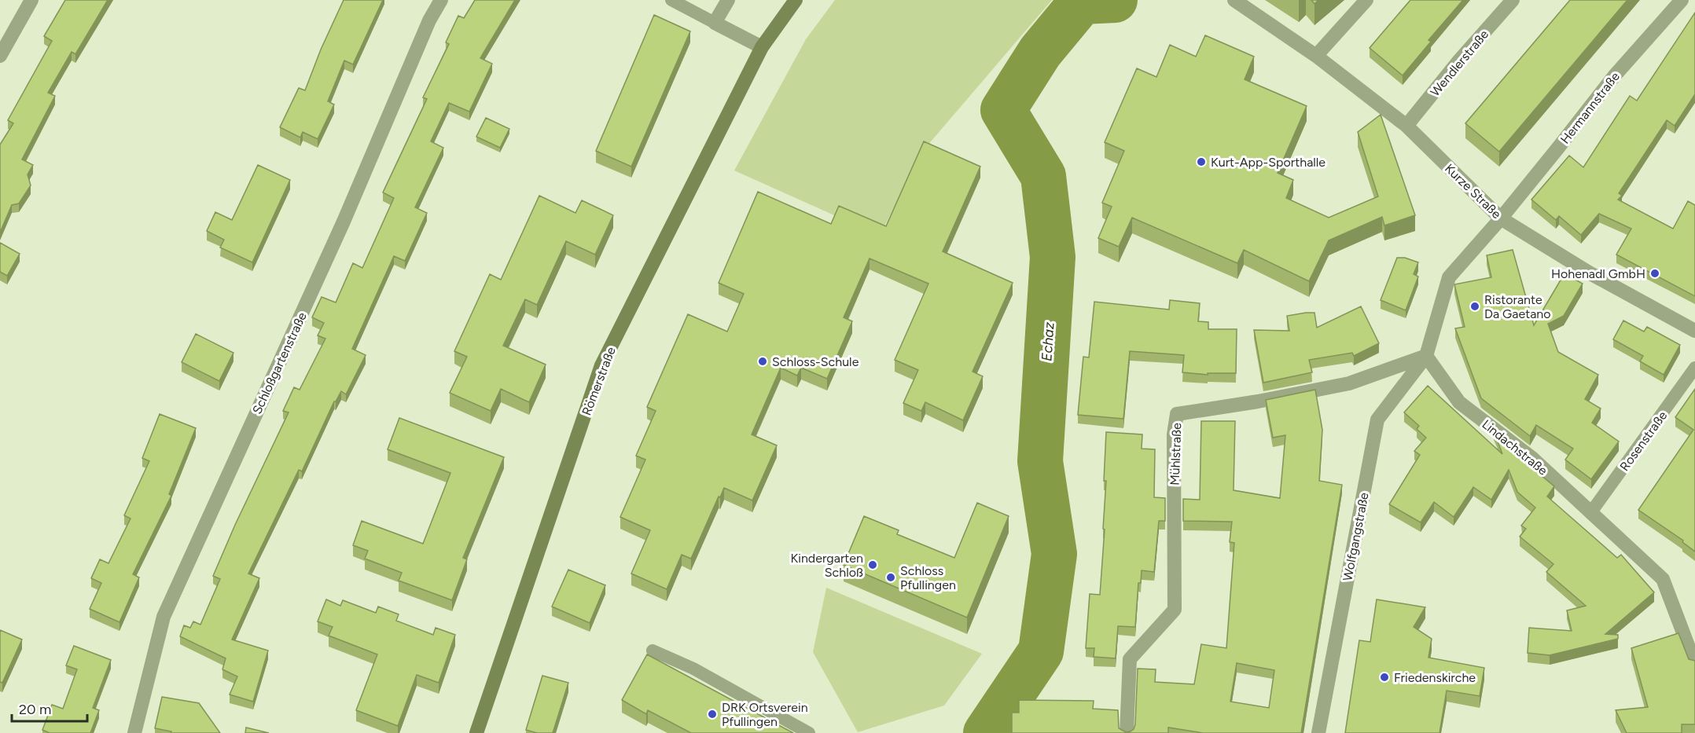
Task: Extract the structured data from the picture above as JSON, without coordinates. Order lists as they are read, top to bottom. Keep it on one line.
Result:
{"streets":{"main road":["Römerstraße"],"street":["Wendlerstraße","Hermannstraße","Kurze Straße","Schloßgartenstraße","Lindachstraße","Mühlstraße","Wolfgangstraße"],"lane":["Rosenstraße"]},"crossings":[["Wendlerstraße","Kurze Straße"],["Hermannstraße","Kurze Straße"],["Rosenstraße","Lindachstraße"],["Lindachstraße","Mühlstraße"],["Lindachstraße","Wolfgangstraße"],["Mühlstraße","Wolfgangstraße"]],"water":["Echaz"],"places":["Kurt-App-Sporthalle","Hohenadl GmbH","Ristorante Da Gaetano","Schloss-Schule","Kindergarten Schloß","Schloss Pfullingen","Friedenskirche","DRK Ortsverein Pfullingen"],"scale_bar":"20 m"}
